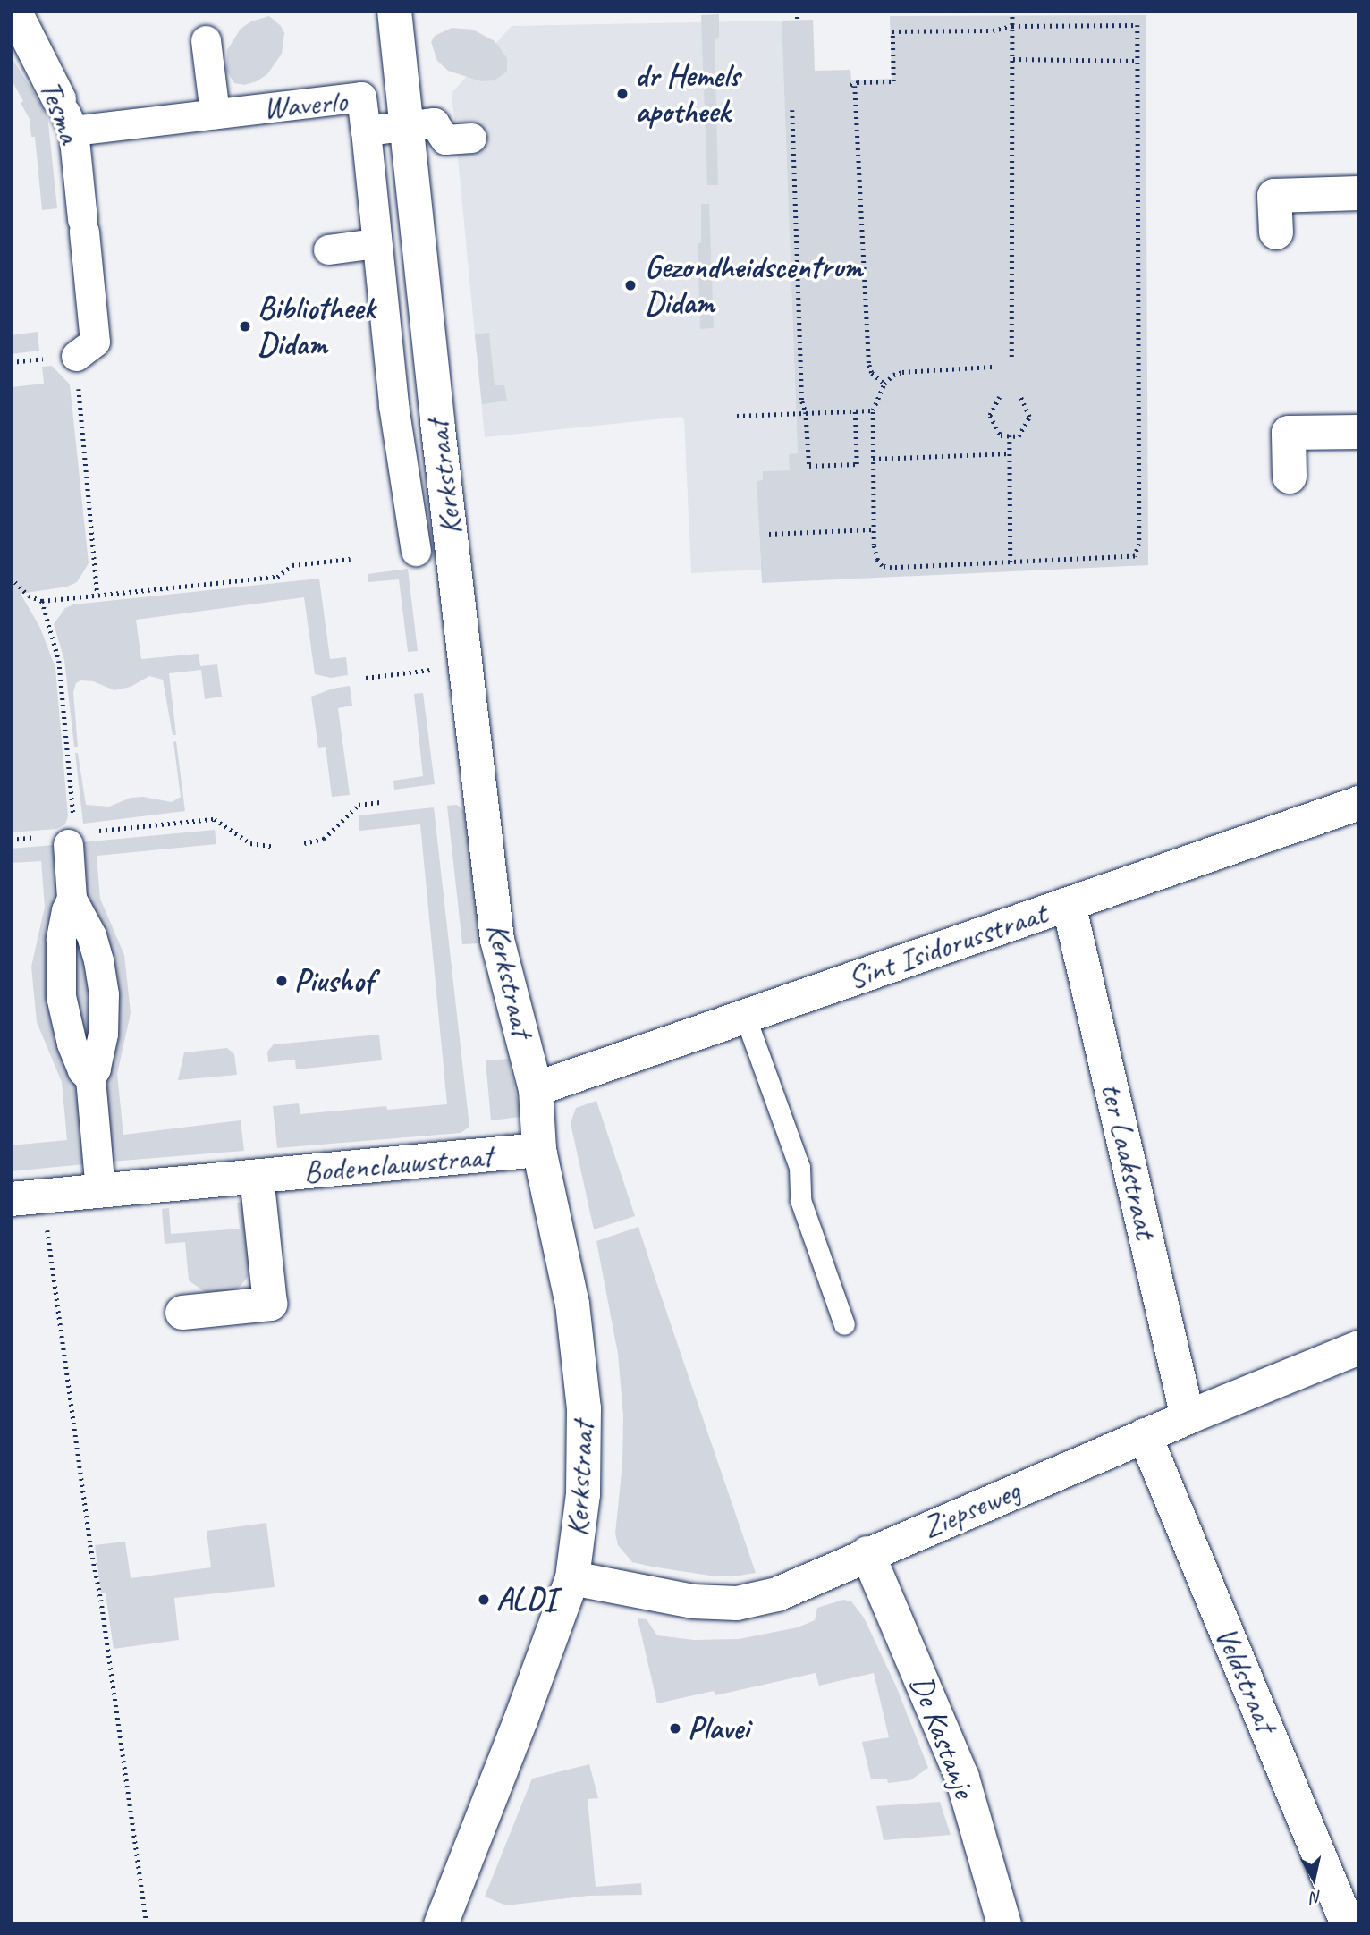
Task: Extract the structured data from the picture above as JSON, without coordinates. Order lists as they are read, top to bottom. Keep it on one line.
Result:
{"streets":{"street":["Waverlo","Tesma","Kerkstraat","Sint Isidorusstraat","ter Laakstraat","Bodenclauwstraat","Ziepseweg","Veldstraat","De Kastanje"]},"crossings":[["Waverlo","Tesma"],["Waverlo","Kerkstraat"],["Kerkstraat","Sint Isidorusstraat"],["Kerkstraat","Bodenclauwstraat"],["Kerkstraat","Ziepseweg"],["Sint Isidorusstraat","ter Laakstraat"],["ter Laakstraat","Ziepseweg"],["Ziepseweg","Veldstraat"],["Ziepseweg","De Kastanje"]],"places":["dr Hemels apotheek","Gezondheidscentrum Didam","Bibliotheek Didam","Piushof","ALDI","Plavei"],"north":"bottom"}
